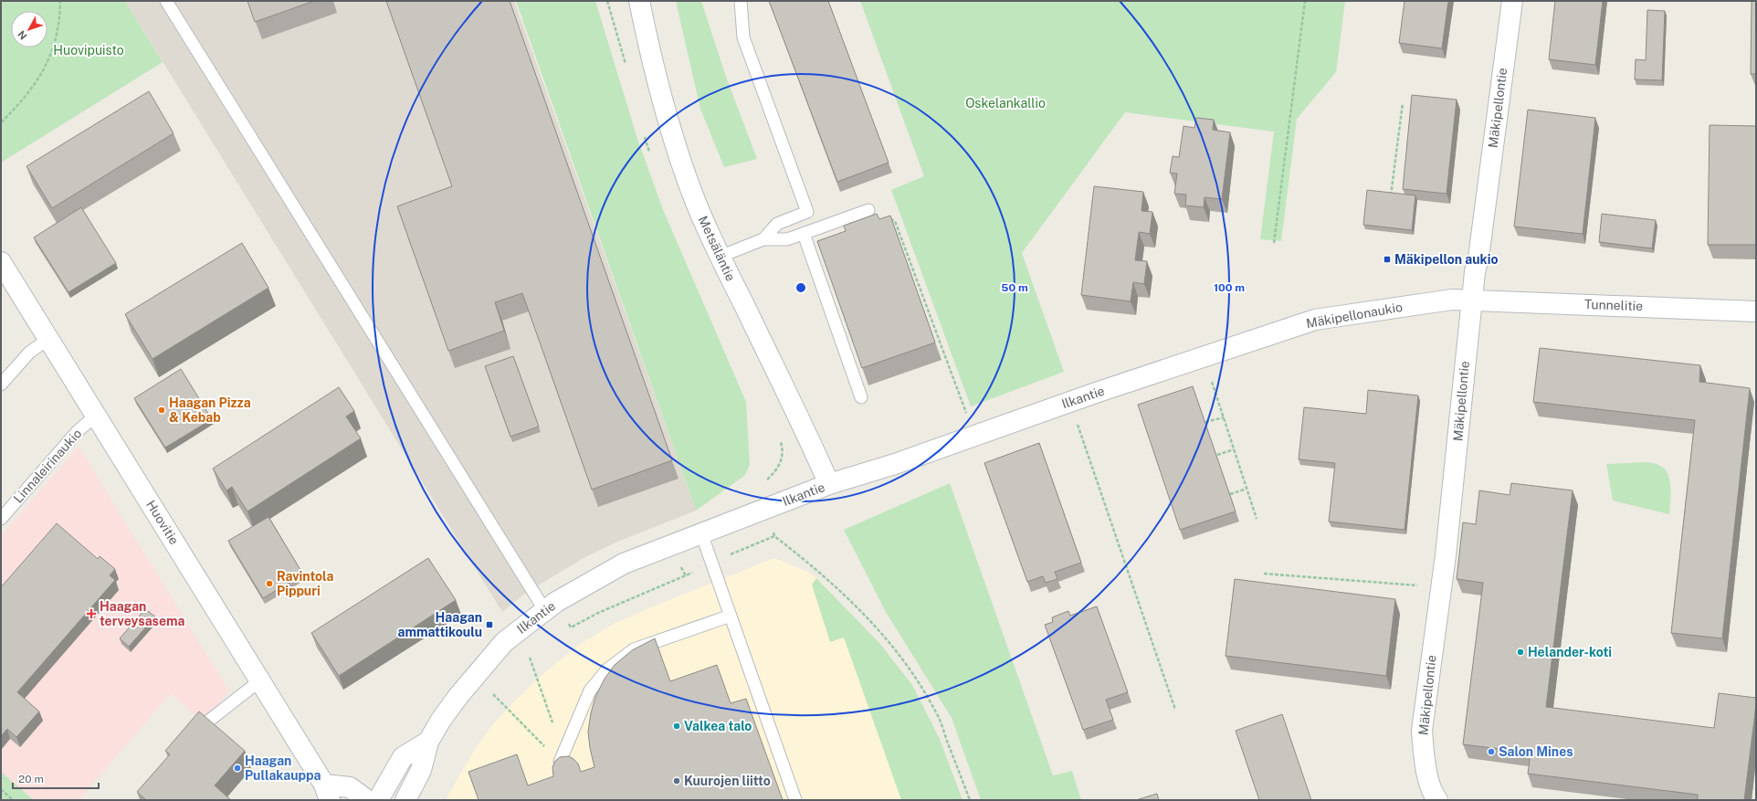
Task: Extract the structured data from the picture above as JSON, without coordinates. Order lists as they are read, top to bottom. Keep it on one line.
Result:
{"streets":{"street":["Mäkipellontie","Metsäläntie","Tunnelitie","Mäkipellonaukio","Ilkantie","Huovitie"],"lane":["Linnaleirinaukio"]},"crossings":[["Mäkipellontie","Tunnelitie"],["Mäkipellontie","Mäkipellonaukio"],["Metsäläntie","Ilkantie"],["Tunnelitie","Mäkipellonaukio"],["Mäkipellonaukio","Ilkantie"],["Linnaleirinaukio","Huovitie"]],"parks":["Huovipuisto","Oskelankallio"],"places":{"transit":["Mäkipellon aukio","Haagan ammattikoulu"],"other":["Haagan Pizza & Kebab","Ravintola Pippuri","Helander-koti","Valkea talo","Salon Mines","Haagan Pullakauppa","Kuurojen liitto"],"health":["Haagan terveysasema"]},"scale_bar":"20 m","north":"bottom left","rings":["50 m","100 m"]}
